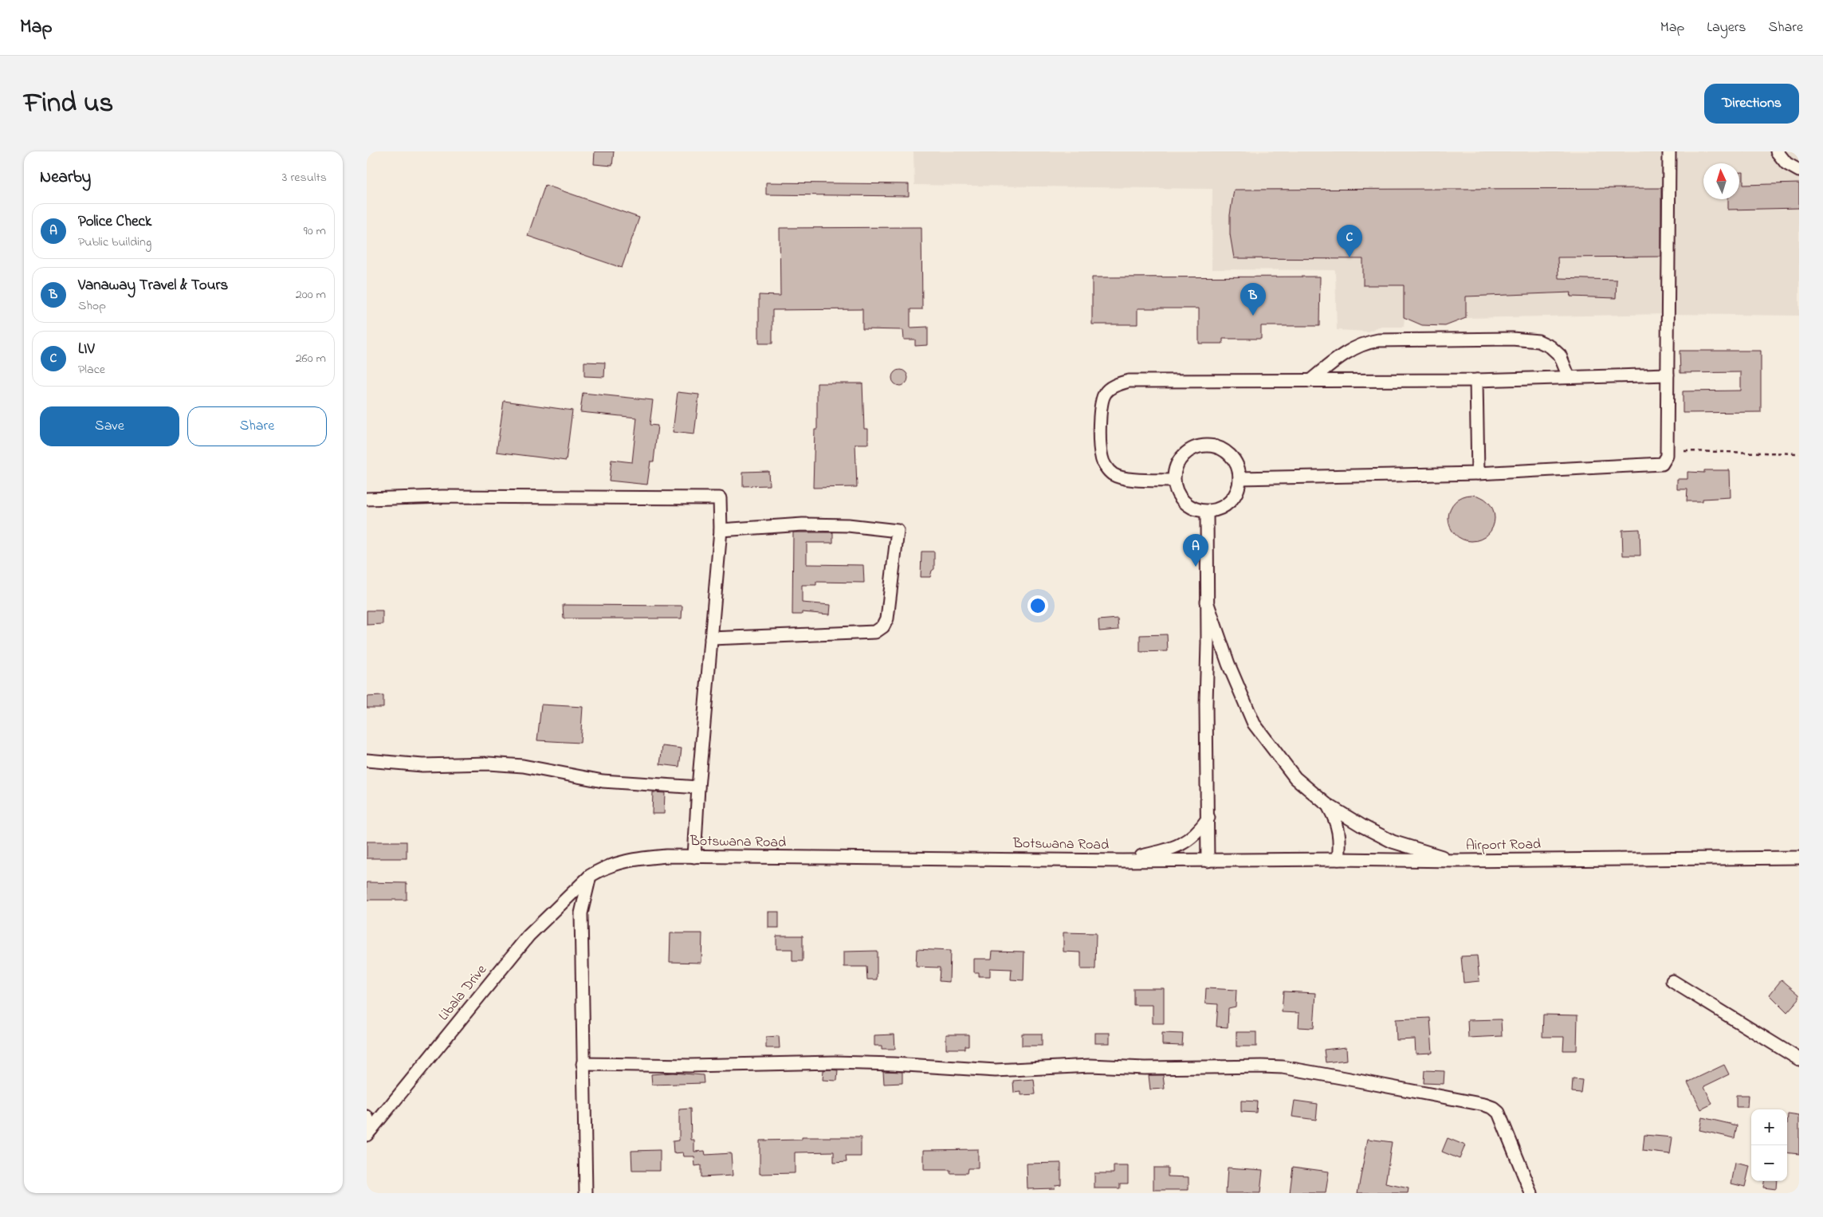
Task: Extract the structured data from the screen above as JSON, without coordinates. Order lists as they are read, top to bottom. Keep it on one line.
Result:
{"streets":{"street":["Botswana Road","Airport Road","Libala Drive"]},"crossings":[["Botswana Road","Airport Road"],["Botswana Road","Libala Drive"]],"north":"top","page":{"header":"Map","nav":["Map","Layers","Share"],"title":"Find us","buttons":["Directions",["Save","Share"]],"heading":["Nearby","3 results"],"list":[{"mark":"A","name":"Police Check","note":"Public building","value":"90 m"},{"mark":"B","name":"Vanaway Travel & Tours","note":"Shop","value":"200 m"},{"mark":"C","name":"LIV","note":"Place","value":"260 m"}],"pins":["C","B","A"],"map_buttons":["+","−"]}}
